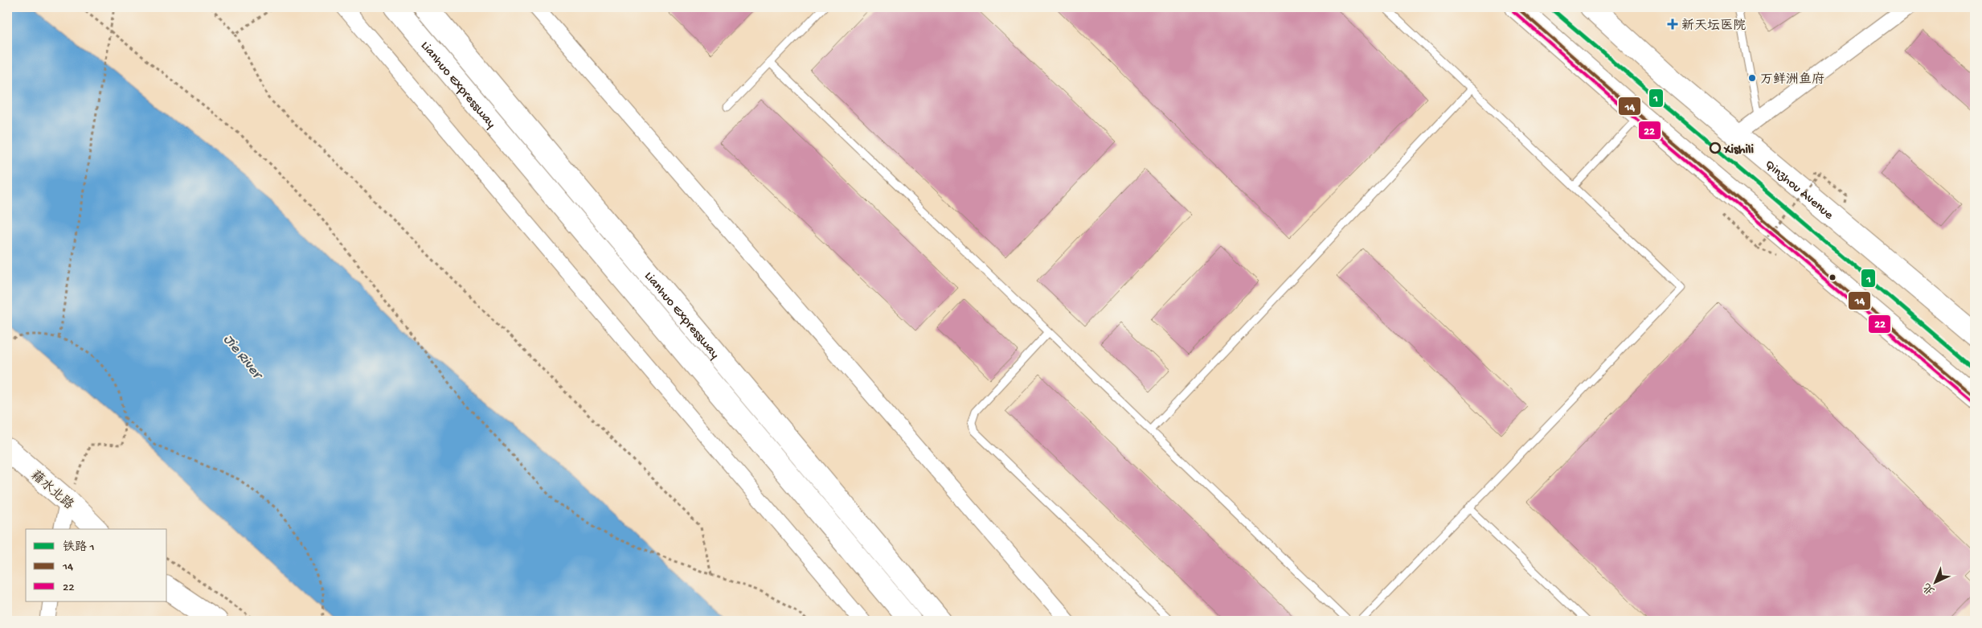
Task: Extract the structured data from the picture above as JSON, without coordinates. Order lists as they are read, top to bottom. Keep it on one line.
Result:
{"streets":{"main road":["Lianhuo Expressway","Qinzhou Avenue","藉水北路"]},"water":["Jie River"],"places":{"health":["新天坛医院"],"other":["万鲜洲鱼府","Xishili"]},"lines":["rail line 1","transit line 14","transit line 22"],"legend":["铁路 1","14","22"],"north":"bottom left"}
